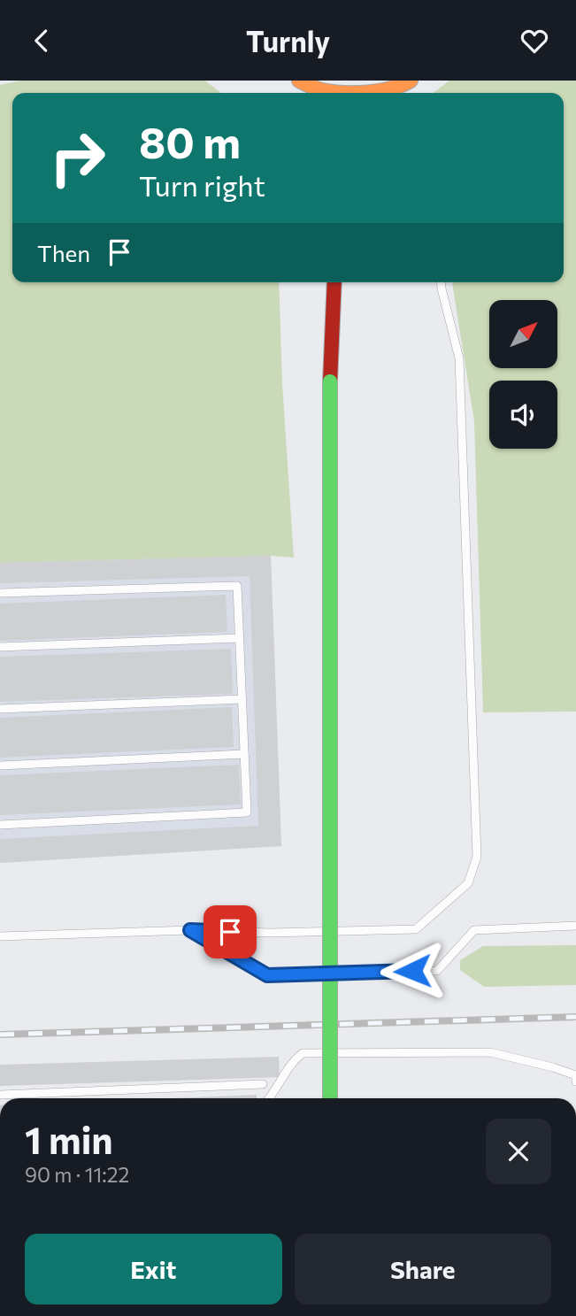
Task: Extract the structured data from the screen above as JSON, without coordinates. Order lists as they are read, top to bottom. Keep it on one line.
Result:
{"north":"top right","page":{"header":"Turnly","turn":["80 m","Turn right"],"then":"Then","heading":["1 min","90 m · 11:22"],"buttons":["Exit","Share"]}}
